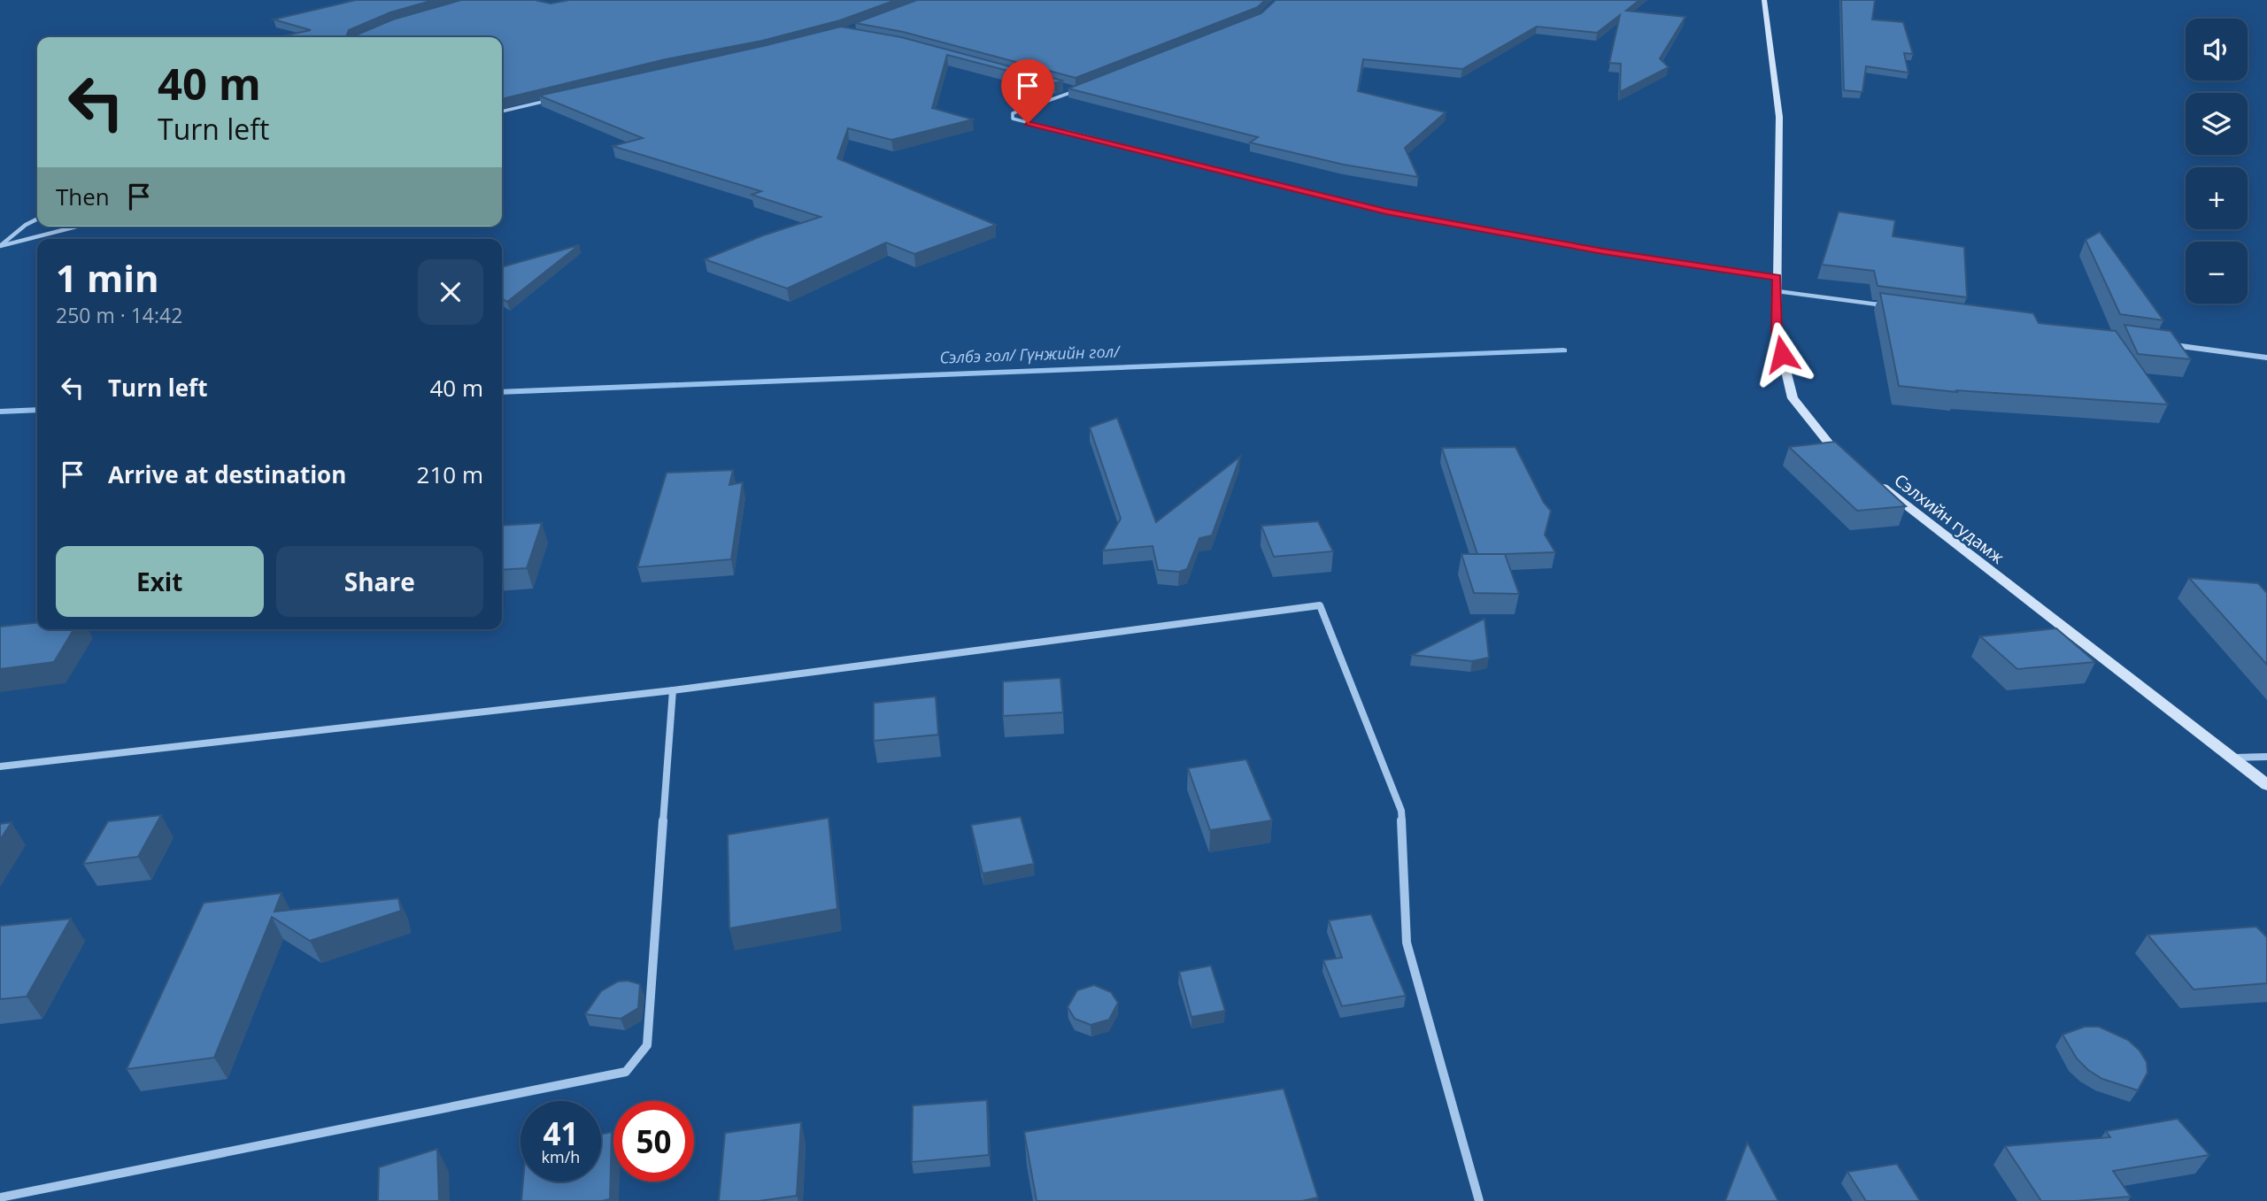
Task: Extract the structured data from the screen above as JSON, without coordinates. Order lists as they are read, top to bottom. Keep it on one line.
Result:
{"streets":{"main road":["Сэлхийн гудамж"]},"water":["Сэлбэ гол/ Гүнжийн гол/"],"page":{"map_buttons":["+","−"],"turn":["40 m","Turn left"],"then":"Then","heading":["1 min","250 m · 14:42"],"list":[{"name":"Turn left","value":"40 m"},{"name":"Arrive at destination","value":"210 m"}],"buttons":["Exit","Share"],"speed":"41 km/h","limit":"50"}}
